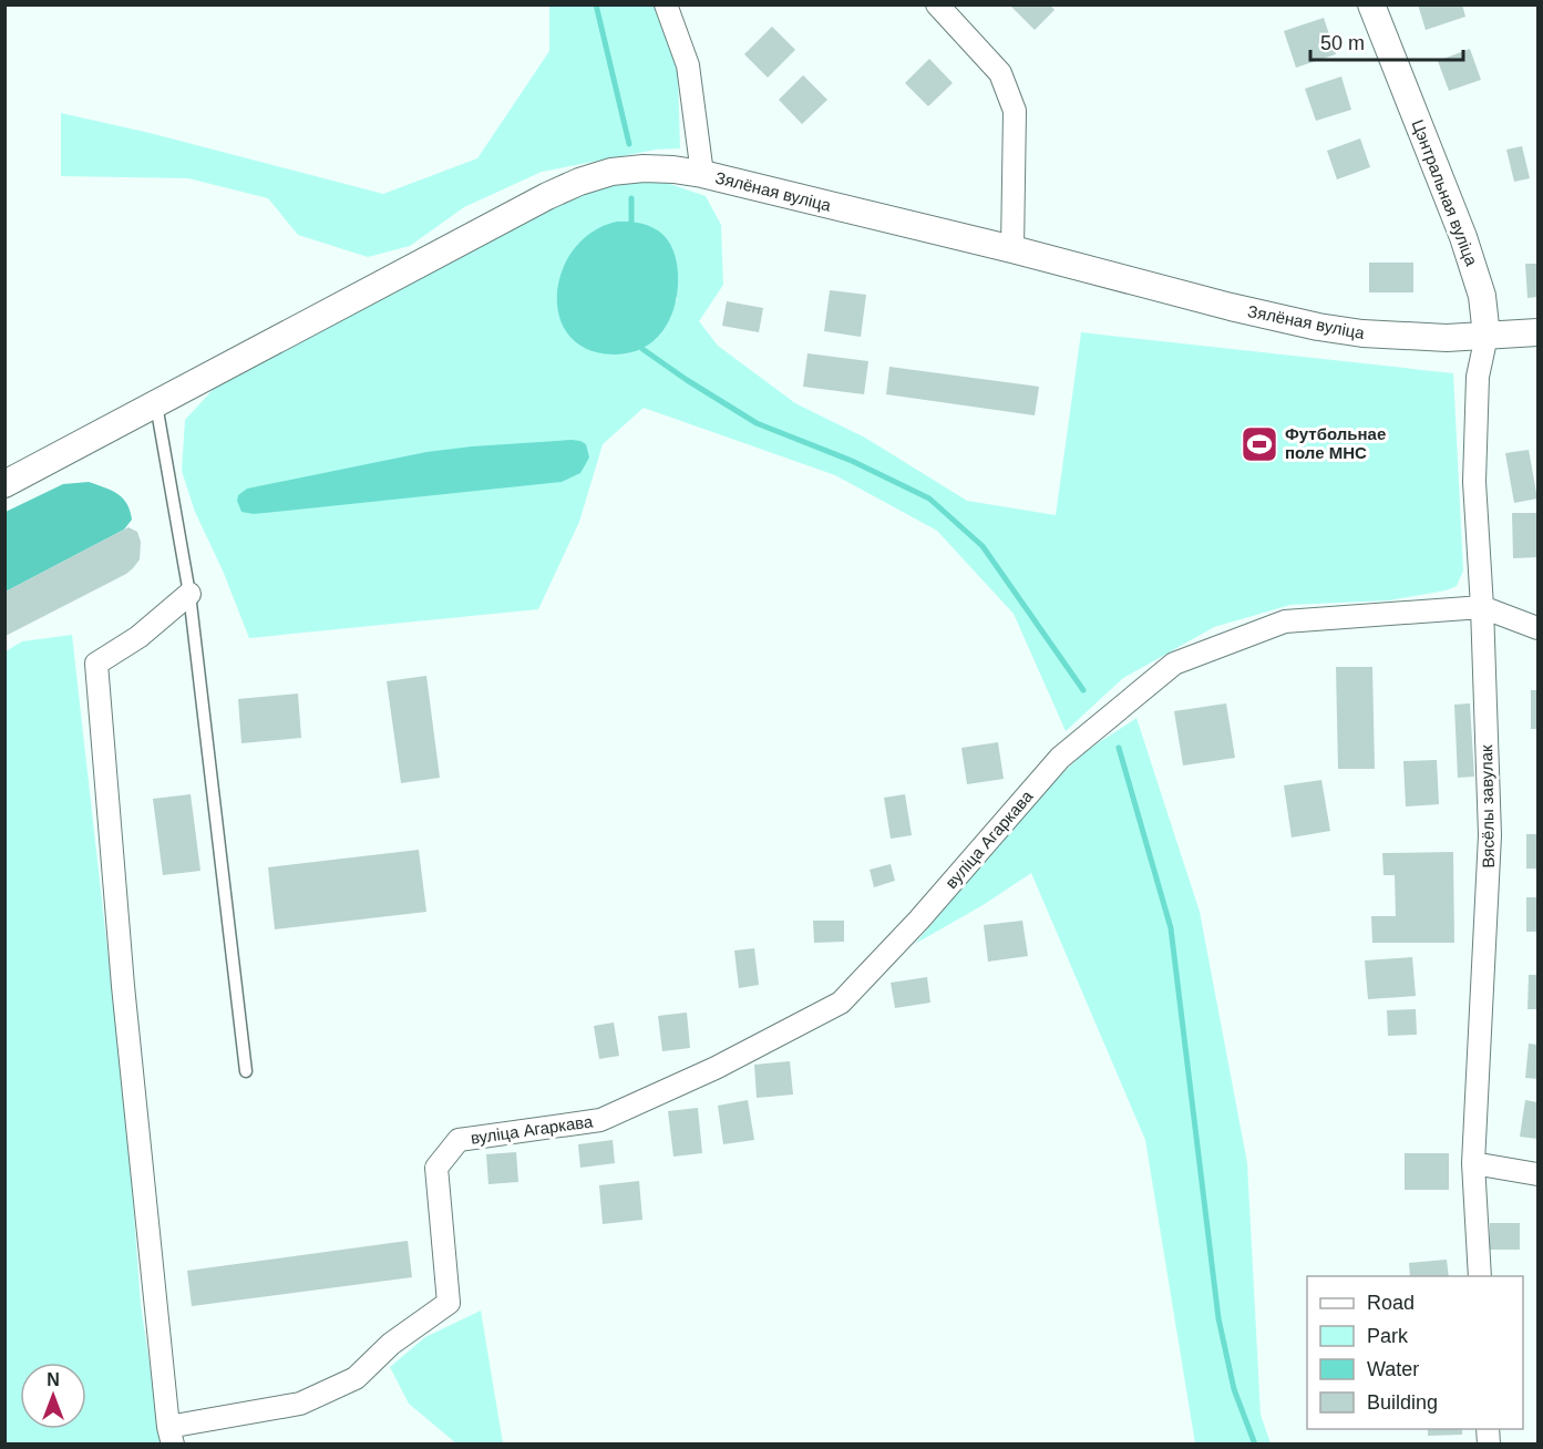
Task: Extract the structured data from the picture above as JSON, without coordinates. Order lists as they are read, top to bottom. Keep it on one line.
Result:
{"streets":{"street":["Зялёная вуліца","Цэнтральная вуліца","Вясёлы завулак","вуліца Агаркава"]},"crossings":[["Зялёная вуліца","Цэнтральная вуліца"],["Зялёная вуліца","Вясёлы завулак"],["Цэнтральная вуліца","Вясёлы завулак"],["Вясёлы завулак","вуліца Агаркава"]],"places":{"sports":["Футбольнае поле МНС"]},"legend":["Road","Park","Water","Building"],"scale_bar":"50 m","north":"top"}
